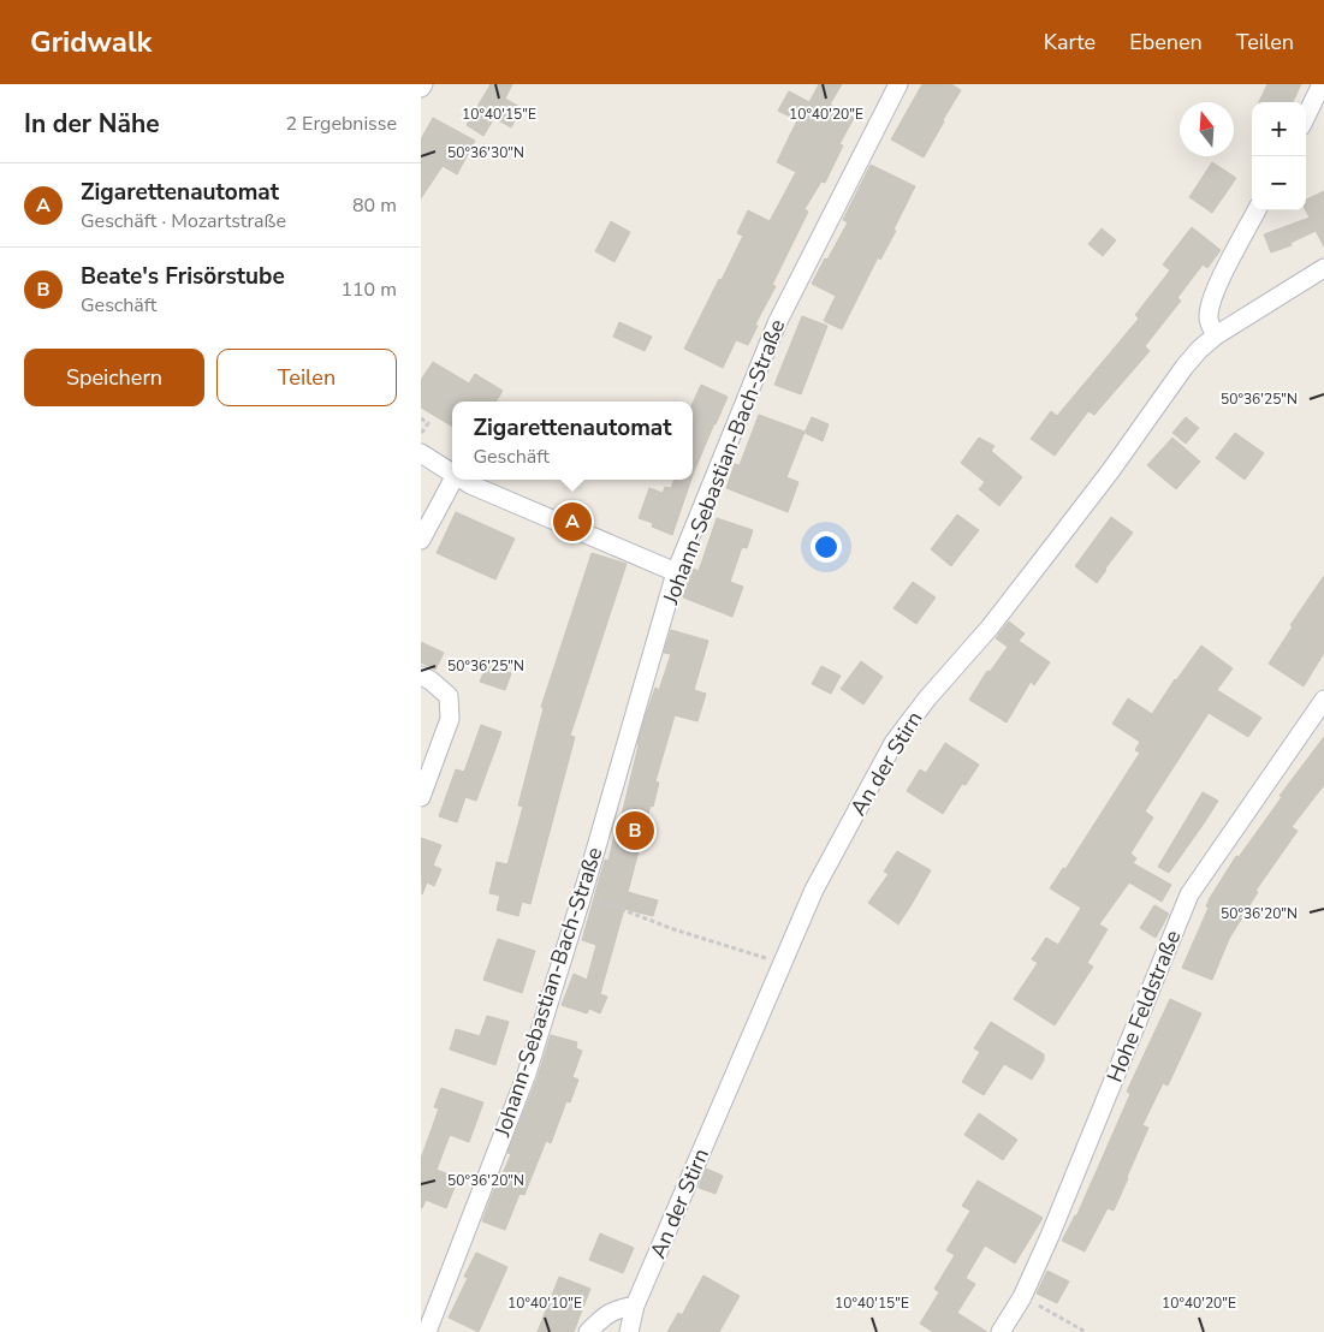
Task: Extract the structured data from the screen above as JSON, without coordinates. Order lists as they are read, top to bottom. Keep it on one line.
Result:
{"streets":{"street":["Johann-Sebastian-Bach-Straße","An der Stirn","Hohe Feldstraße"]},"north":"top","page":{"header":"Gridwalk","nav":["Karte","Ebenen","Teilen"],"heading":["In der Nähe","2 Ergebnisse"],"map_buttons":["+","−"],"list":[{"mark":"A","name":"Zigarettenautomat","note":"Geschäft · Mozartstraße","value":"80 m"},{"mark":"B","name":"Beate's Frisörstube","note":"Geschäft","value":"110 m"}],"buttons":["Speichern","Teilen"],"popup":["Zigarettenautomat","Geschäft"],"pins":["A","B"]},"coordinates":["10°40'15\"E","10°40'20\"E","50°36'30\"N","50°36'25\"N","50°36'20\"N","10°40'10\"E"]}
